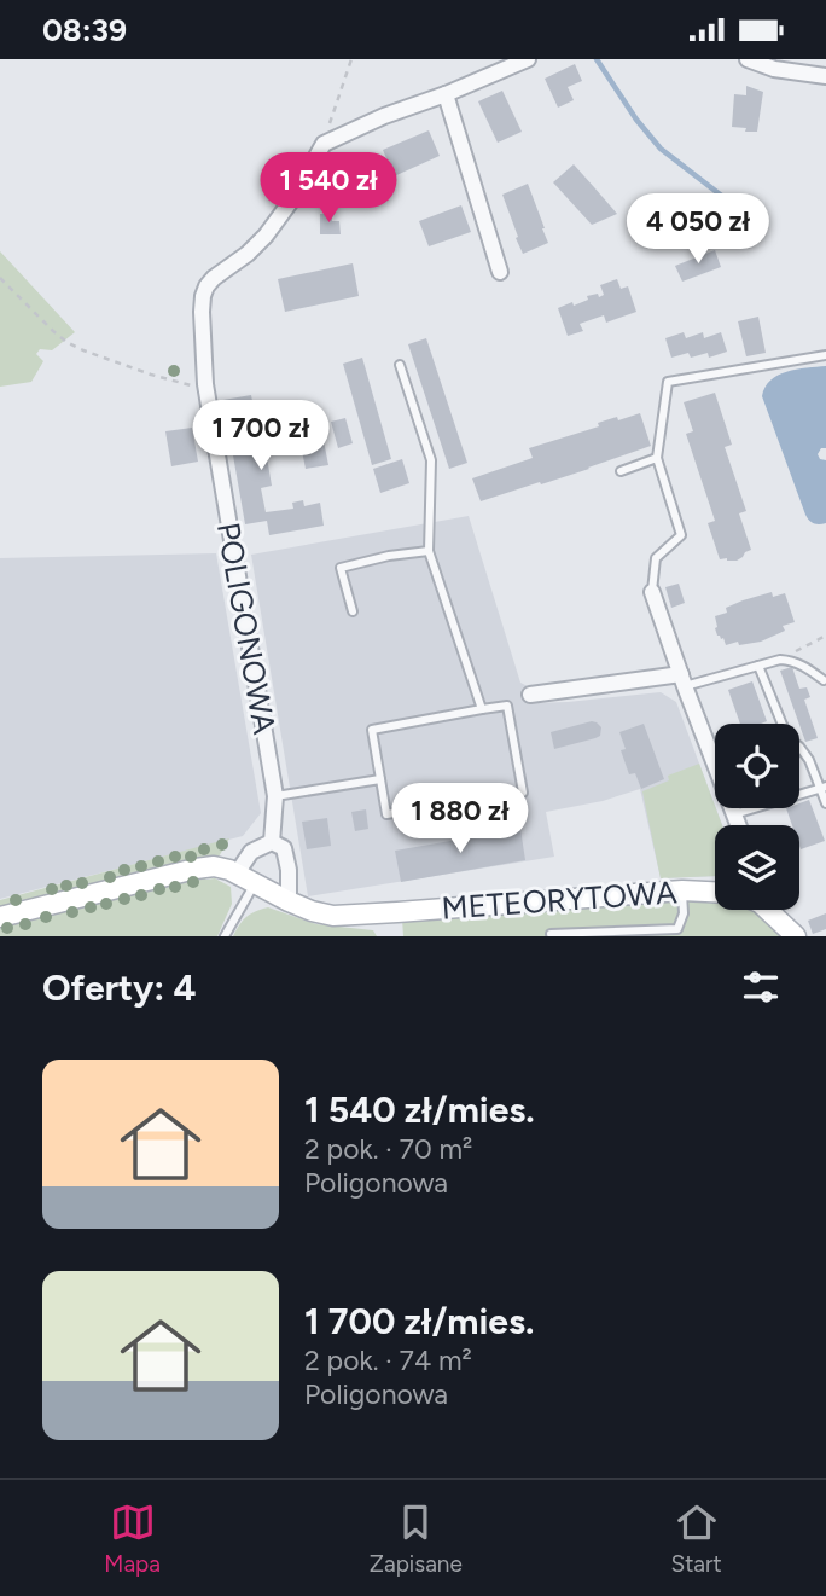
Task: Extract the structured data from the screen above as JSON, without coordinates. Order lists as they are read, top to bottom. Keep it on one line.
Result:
{"streets":{"street":["POLIGONOWA","METEORYTOWA"]},"page":{"status":"08:39","price":["1 540 zł","4 050 zł","1 700 zł","1 880 zł"],"heading":"Oferty: 4","list":[{"name":"1 540 zł/mies.","note":"2 pok. · 70 m² · Poligonowa"},{"name":"1 700 zł/mies.","note":"2 pok. · 74 m² · Poligonowa"}],"tabs":["Mapa","Zapisane","Start"]}}
